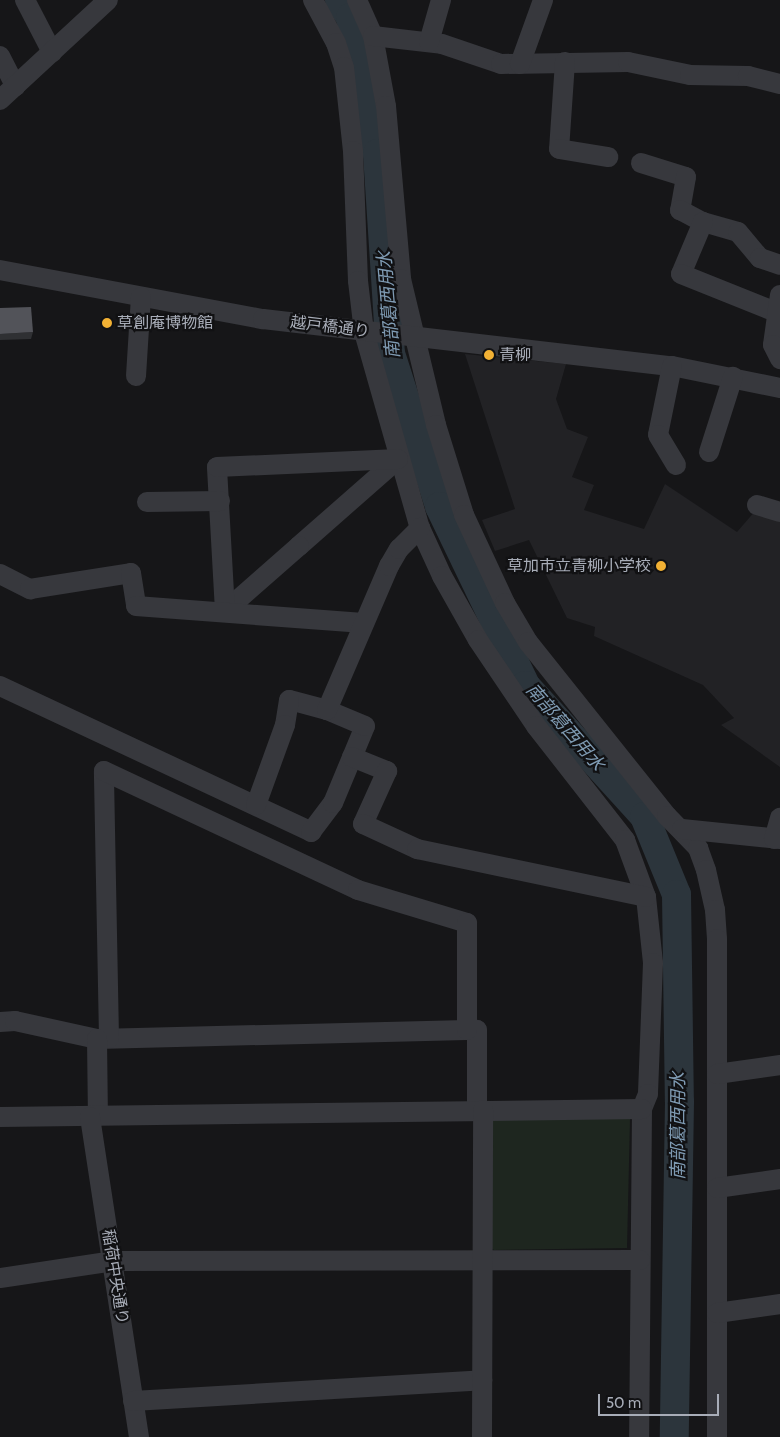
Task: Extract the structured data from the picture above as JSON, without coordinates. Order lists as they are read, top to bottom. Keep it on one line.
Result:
{"streets":{"street":["越戸橋通り","稲荷中央通り"]},"water":["南部葛西用水"],"places":["草創庵博物館","青柳","草加市立青柳小学校"],"scale_bar":"50 m"}
